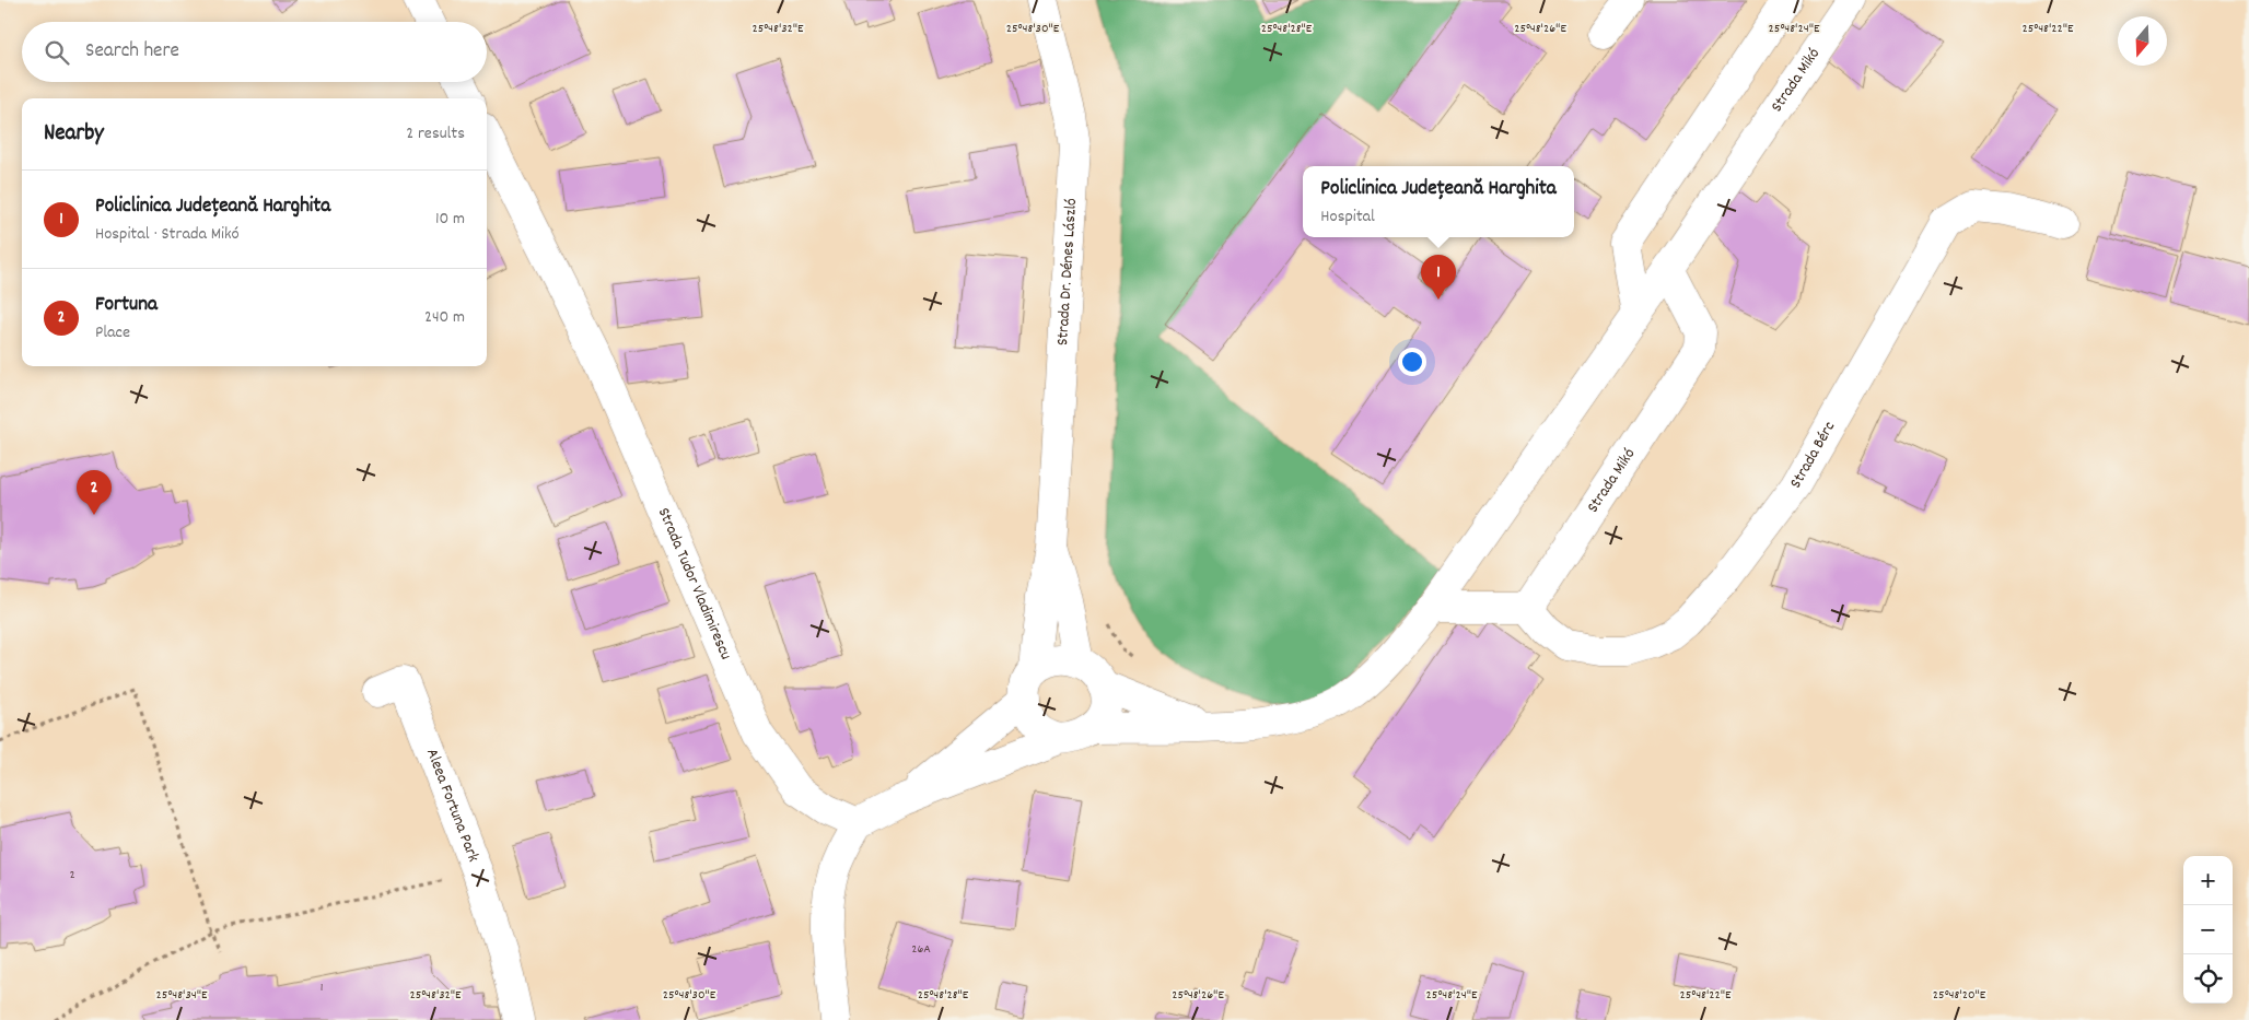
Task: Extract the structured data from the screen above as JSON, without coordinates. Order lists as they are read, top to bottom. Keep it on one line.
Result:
{"streets":{"street":["Strada Mikó","Strada Dr. Dénes László","Strada Bérc","Strada Tudor Vladimirescu","Aleea Fortuna Park"]},"crossings":[["Strada Mikó","Strada Bérc"]],"house_numbers":["2","26A","1"],"north":"bottom","page":{"search":"Search here","heading":["Nearby","2 results"],"popup":["Policlinica Județeană Harghita","Hospital"],"list":[{"mark":"1","name":"Policlinica Județeană Harghita","note":"Hospital · Strada Mikó","value":"10 m"},{"mark":"2","name":"Fortuna","note":"Place","value":"240 m"}],"pins":["1","2"],"map_buttons":["+","−"]},"coordinates":["25°48'32\"E","25°48'30\"E","25°48'28\"E","25°48'26\"E","25°48'24\"E","25°48'22\"E","25°48'34\"E","25°48'20\"E"]}
